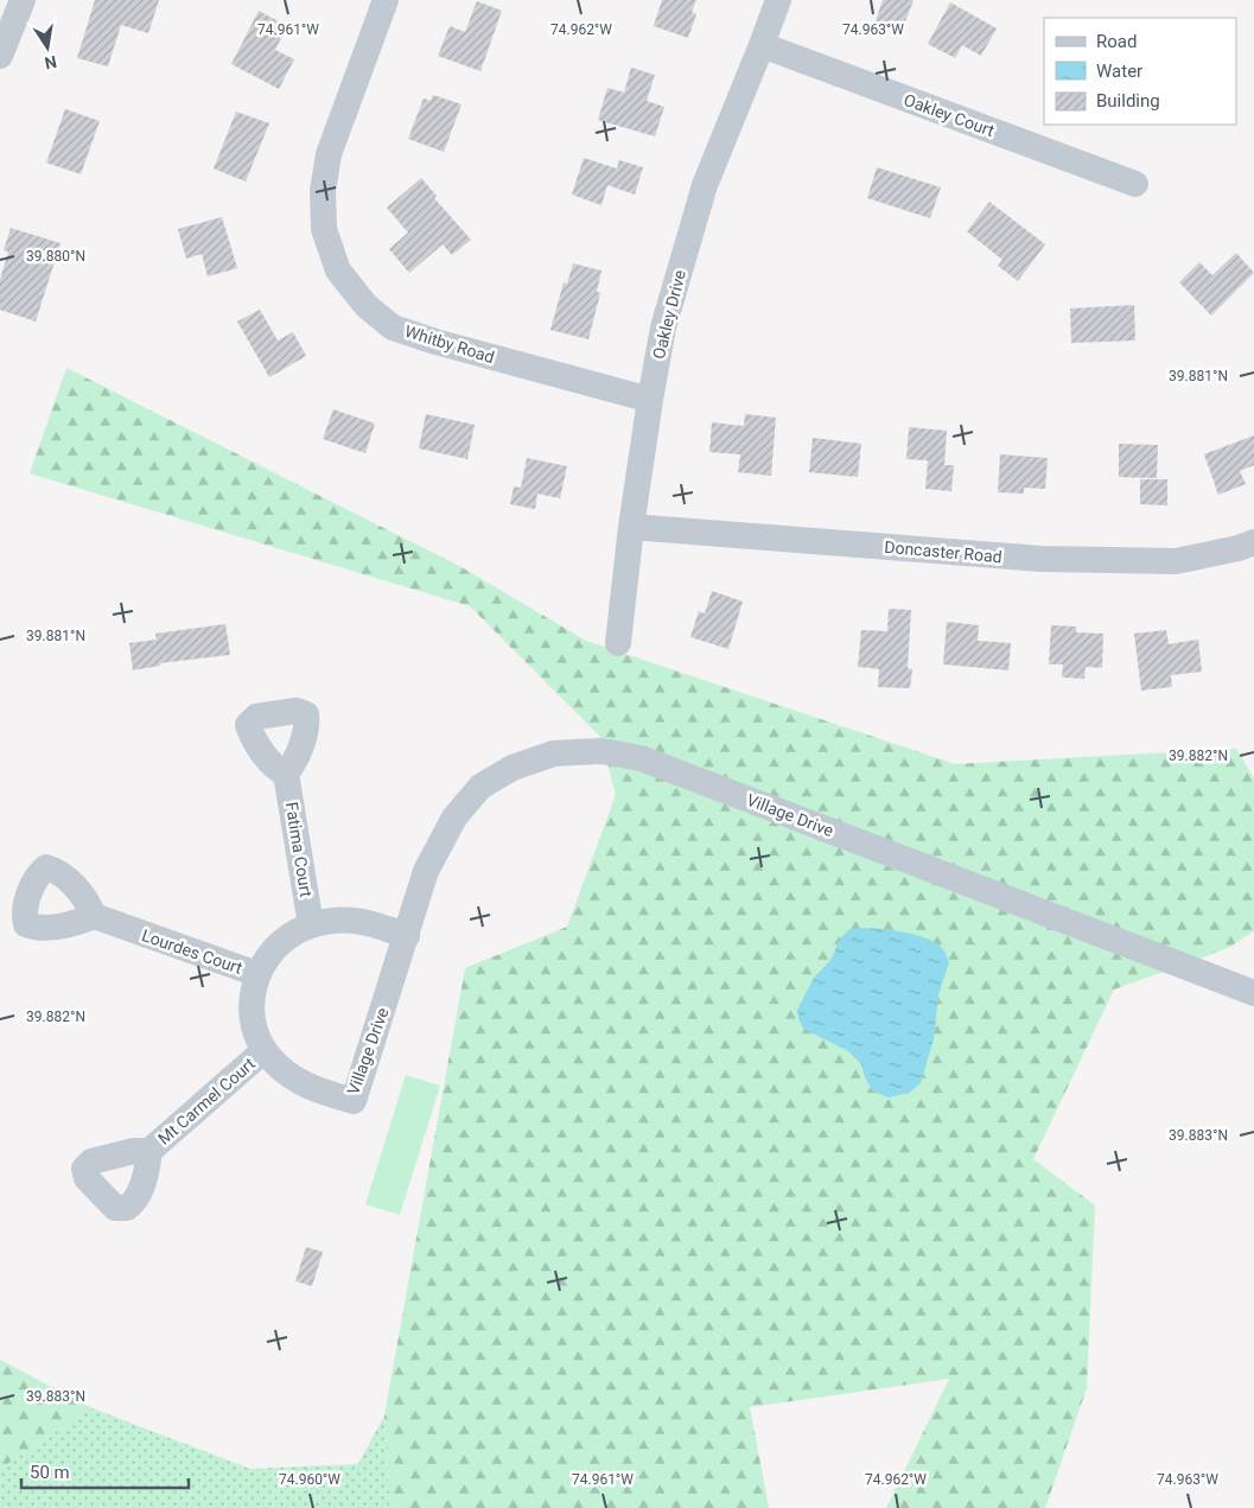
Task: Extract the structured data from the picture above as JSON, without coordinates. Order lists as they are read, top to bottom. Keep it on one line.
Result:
{"streets":{"street":["Oakley Court","Oakley Drive","Whitby Road","Doncaster Road","Village Drive","Fatima Court","Lourdes Court","Mt Carmel Court"]},"crossings":[["Oakley Court","Oakley Drive"],["Oakley Drive","Whitby Road"],["Oakley Drive","Doncaster Road"],["Village Drive","Fatima Court"],["Village Drive","Lourdes Court"],["Village Drive","Mt Carmel Court"]],"legend":["Road","Water","Building"],"scale_bar":"50 m","north":"bottom","coordinates":["74.961°W","74.962°W","74.963°W","39.880°N","39.881°N","39.882°N","39.883°N","74.960°W"]}
